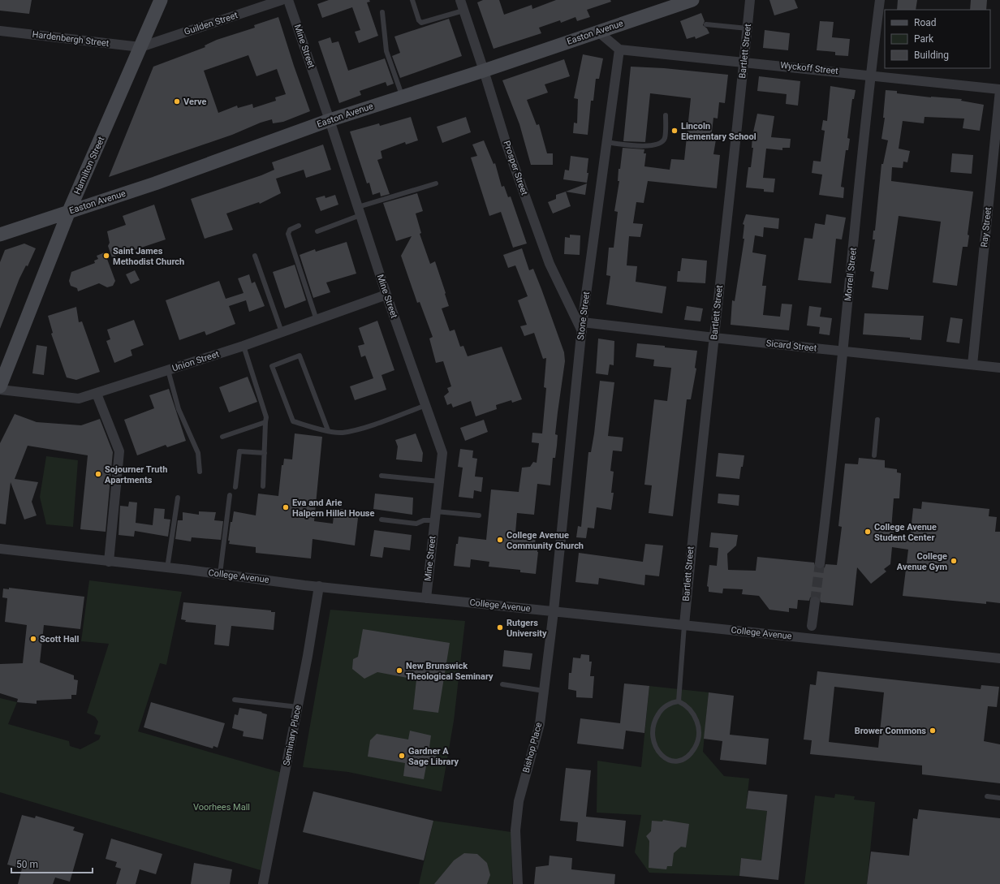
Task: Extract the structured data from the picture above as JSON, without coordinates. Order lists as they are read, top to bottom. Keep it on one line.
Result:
{"streets":{"street":["Guilden Street","Easton Avenue","Hardenbergh Street","Mine Street","Bartlett Street","Wyckoff Street","Hamilton Street","Prosper Street","Ray Street","Morrell Street","Stone Street","Sicard Street","Union Street","College Avenue","Seminary Place","Bishop Place"]},"crossings":[["Guilden Street","Hardenbergh Street"],["Guilden Street","Hamilton Street"],["Easton Avenue","Mine Street"],["Easton Avenue","Hamilton Street"],["Easton Avenue","Prosper Street"],["Hardenbergh Street","Hamilton Street"],["Mine Street","Union Street"],["Mine Street","College Avenue"],["Bartlett Street","Wyckoff Street"],["Bartlett Street","Sicard Street"],["Bartlett Street","College Avenue"],["Wyckoff Street","Ray Street"],["Wyckoff Street","Morrell Street"],["Wyckoff Street","Stone Street"],["Prosper Street","Stone Street"],["Prosper Street","Sicard Street"],["Ray Street","Sicard Street"],["Morrell Street","Sicard Street"],["Stone Street","Sicard Street"],["Stone Street","College Avenue"],["Stone Street","Bishop Place"],["College Avenue","Seminary Place"],["College Avenue","Bishop Place"]],"parks":["Voorhees Mall"],"places":["Verve","Lincoln Elementary School","Saint James Methodist Church","Sojourner Truth Apartments","Eva and Arie Halpern Hillel House","College Avenue Student Center","College Avenue Community Church","College Avenue Gym","Rutgers University","Scott Hall","New Brunswick Theological Seminary","Brower Commons","Gardner A Sage Library"],"legend":["Road","Park","Building"],"scale_bar":"50 m"}
